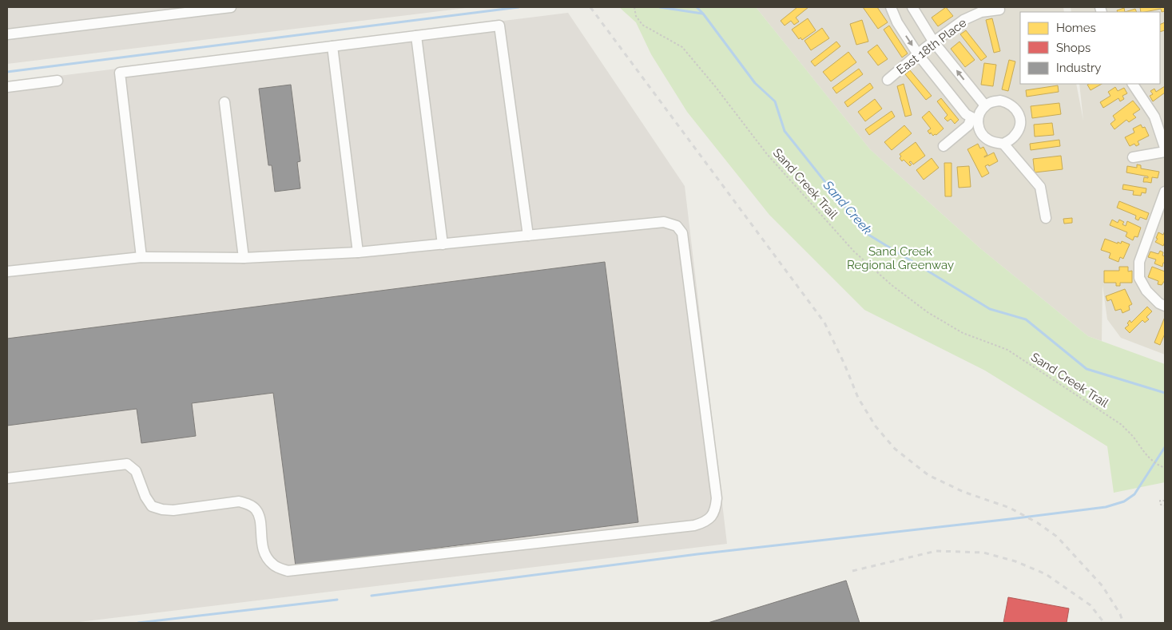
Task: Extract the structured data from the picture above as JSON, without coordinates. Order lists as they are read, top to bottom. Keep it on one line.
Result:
{"streets":{"street":["East 18th Place"],"path":["Sand Creek Trail"]},"water":["Sand Creek"],"parks":["Sand Creek Regional Greenway"],"legend":["Homes","Shops","Industry"]}
